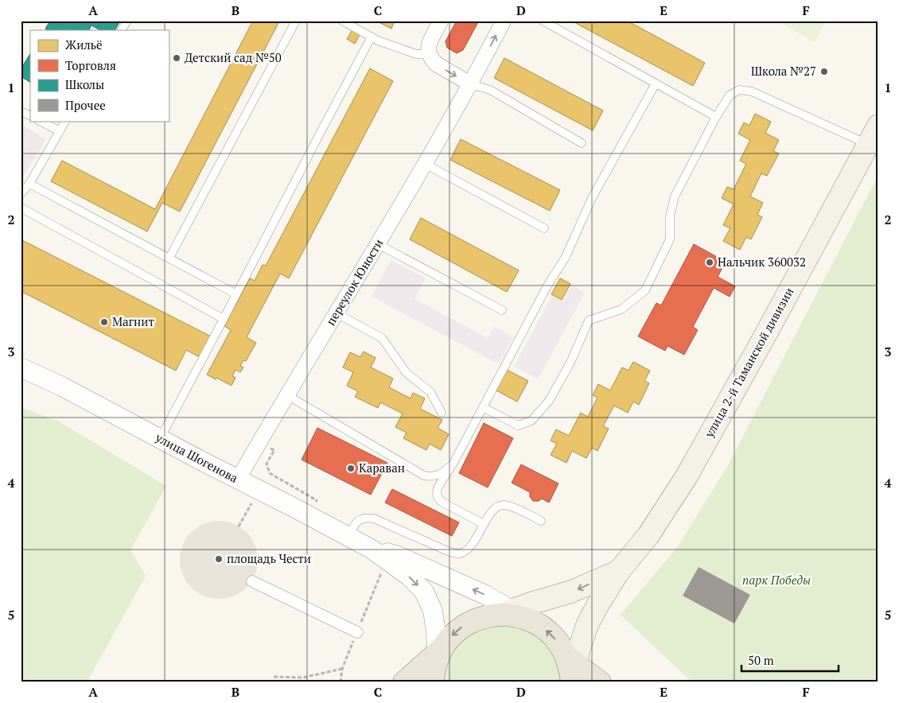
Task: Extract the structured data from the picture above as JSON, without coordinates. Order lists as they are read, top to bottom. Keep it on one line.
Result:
{"streets":{"main road":["улица 2-й Таманской дивизии"],"street":["переулок Юности","улица Шогенова"]},"crossings":[["переулок Юности","улица Шогенова"]],"parks":["парк Победы"],"places":["Детский сад №50","Школа №27","Нальчик 360032","Магнит","Караван","площадь Чести"],"legend":["Жильё","Торговля","Школы","Прочее"],"scale_bar":"50 m","grid":{"columns":["A","B","C","D","E","F"],"rows":["1","2","3","4","5"]}}
